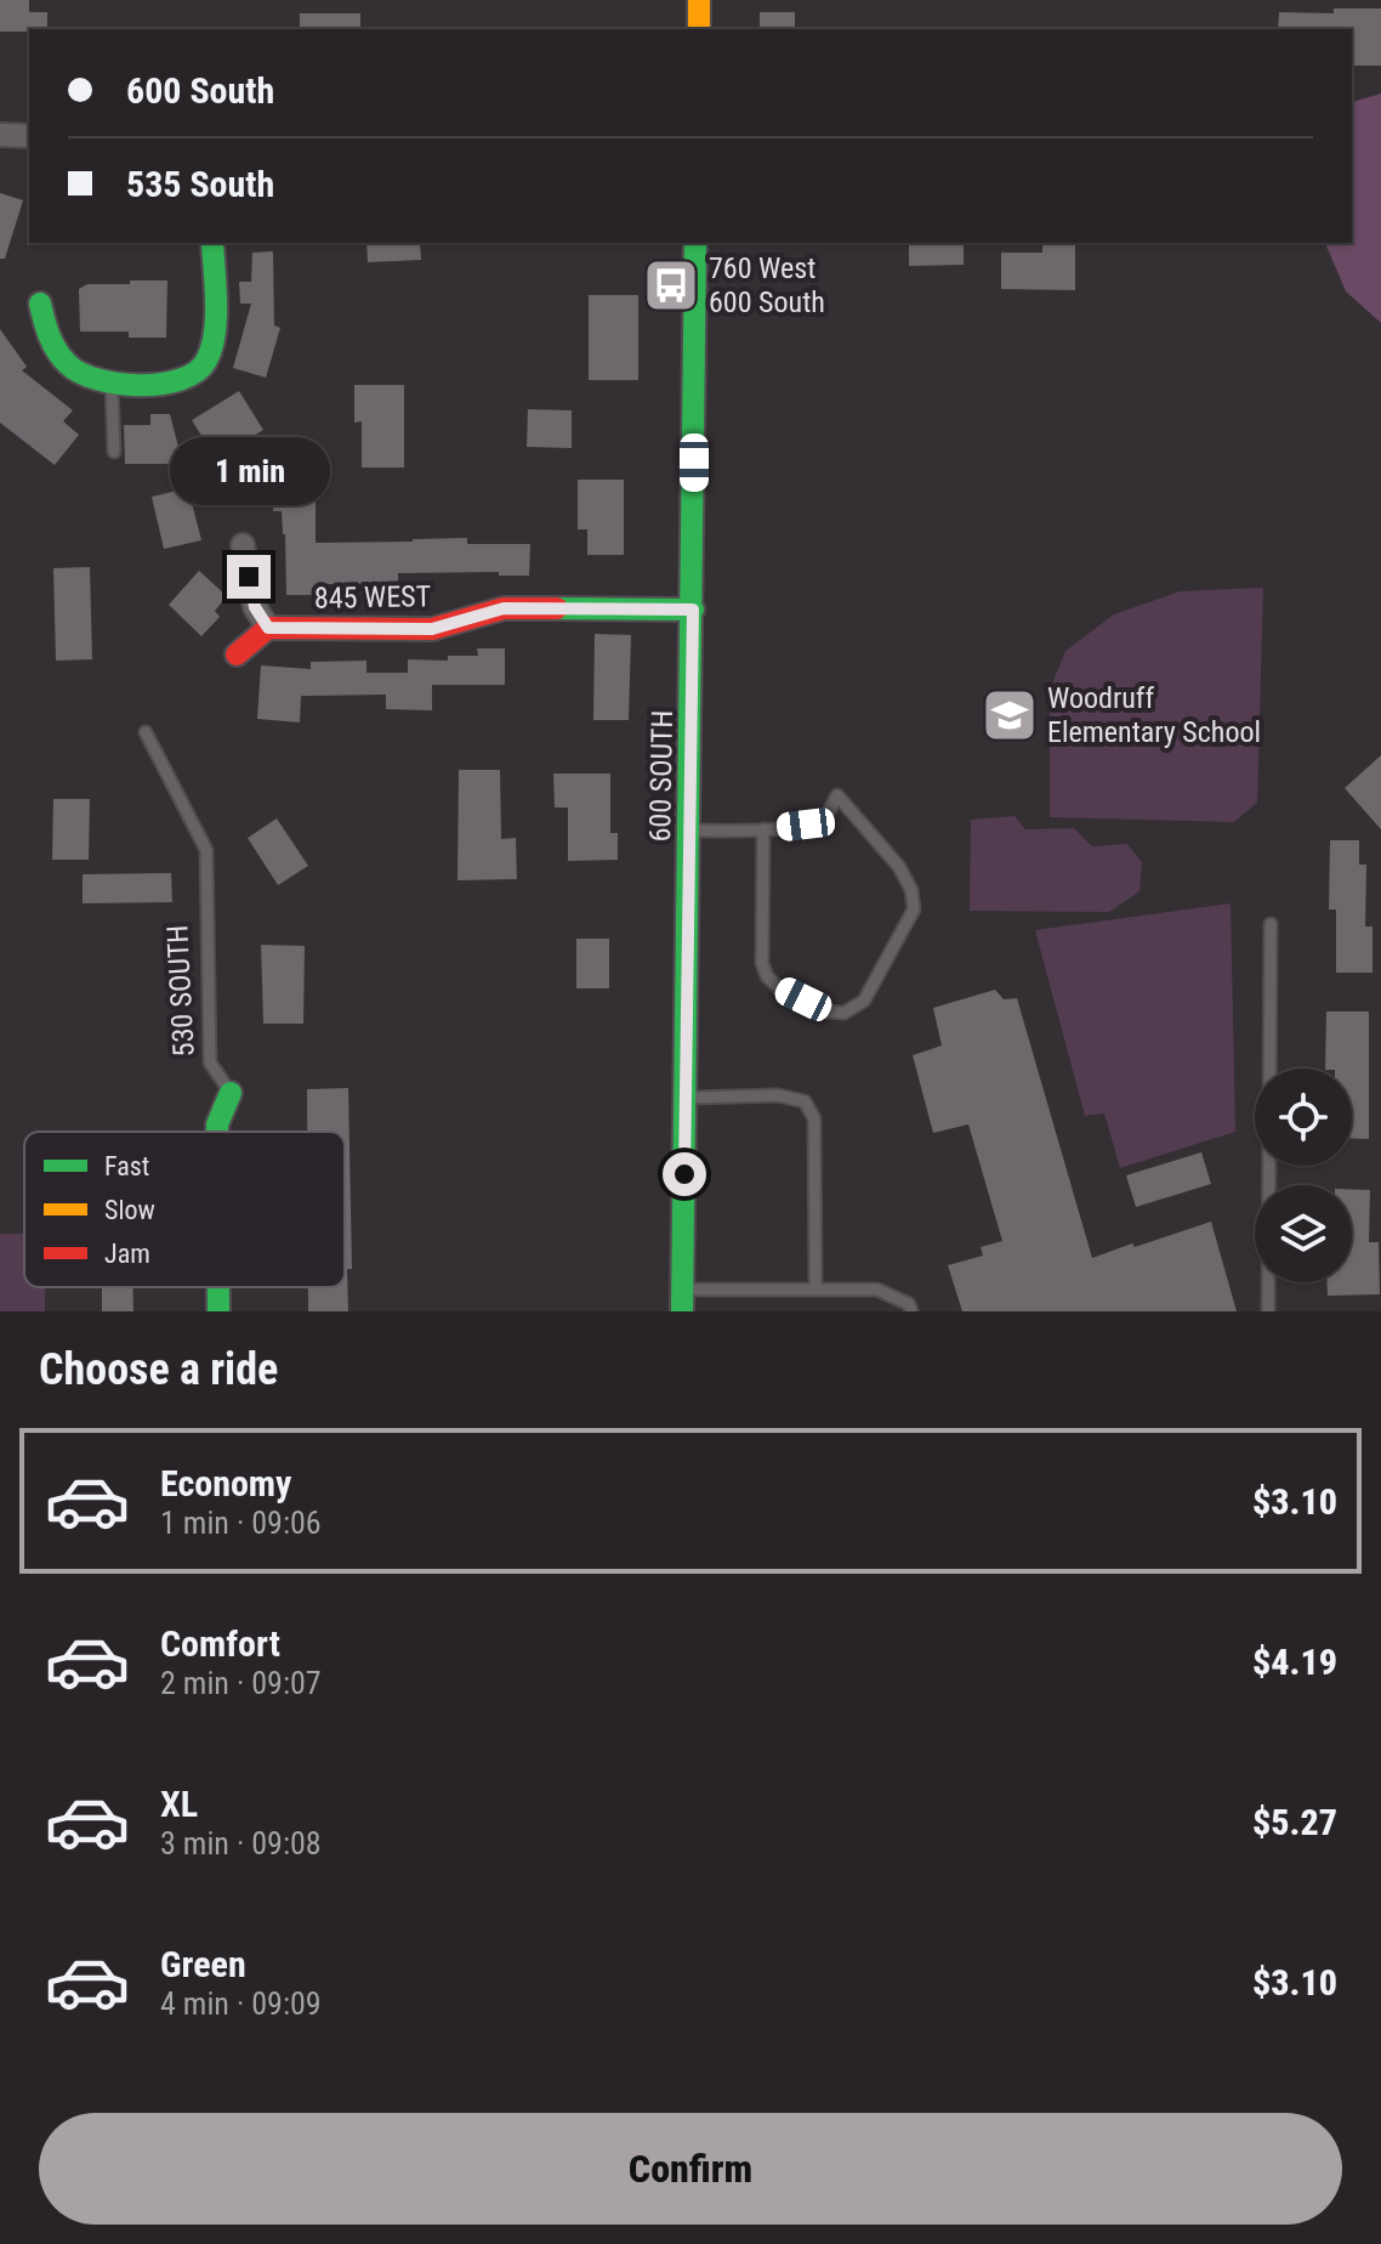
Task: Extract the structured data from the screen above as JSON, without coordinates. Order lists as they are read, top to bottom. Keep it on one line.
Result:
{"streets":{"street":["845 WEST","600 SOUTH","530 SOUTH"]},"crossings":[["845 WEST","600 SOUTH"]],"places":{"bus stop":["760 West 600 South"],"school or university":["Woodruff Elementary School"]},"legend":["Fast","Slow","Jam"],"page":{"banner":["600 South","535 South"],"bubble":"1 min","heading":"Choose a ride","list":[{"name":"Economy","note":"1 min · 09:06","value":"$3.10"},{"name":"Comfort","note":"2 min · 09:07","value":"$4.19"},{"name":"XL","note":"3 min · 09:08","value":"$5.27"},{"name":"Green","note":"4 min · 09:09","value":"$3.10"}],"buttons":"Confirm"}}
